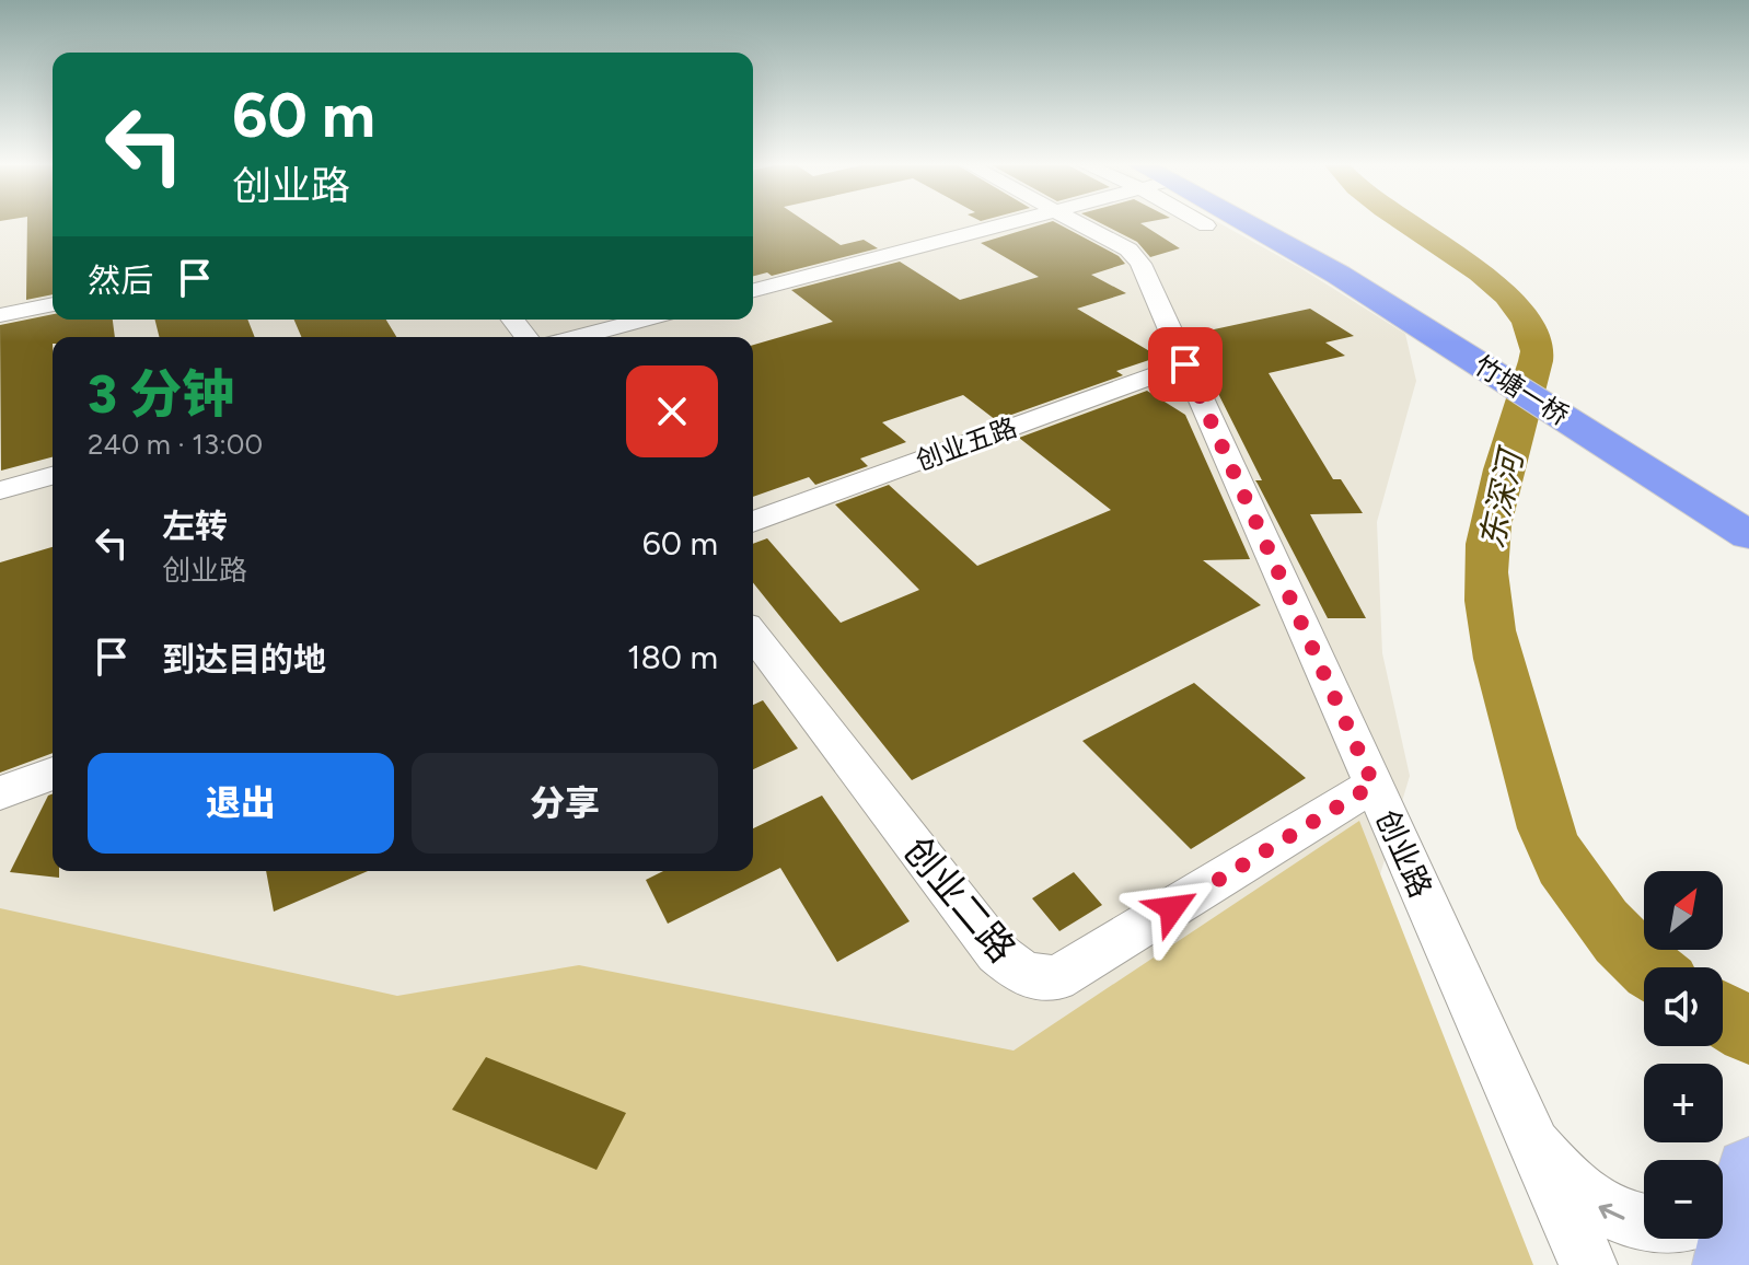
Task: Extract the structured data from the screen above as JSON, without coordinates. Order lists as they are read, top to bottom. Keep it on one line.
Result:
{"streets":{"highway":["竹塘一桥"],"street":["创业五路","创业路","创业二路"]},"crossings":[["创业五路","创业路"],["创业路","创业二路"]],"water":["东深河"],"north":"top right","page":{"turn":["60 m","创业路"],"then":"然后","heading":["3 分钟","240 m · 13:00"],"list":[{"name":"左转","note":"创业路","value":"60 m"},{"name":"到达目的地","value":"180 m"}],"buttons":["退出","分享"],"map_buttons":["+","−"]}}
